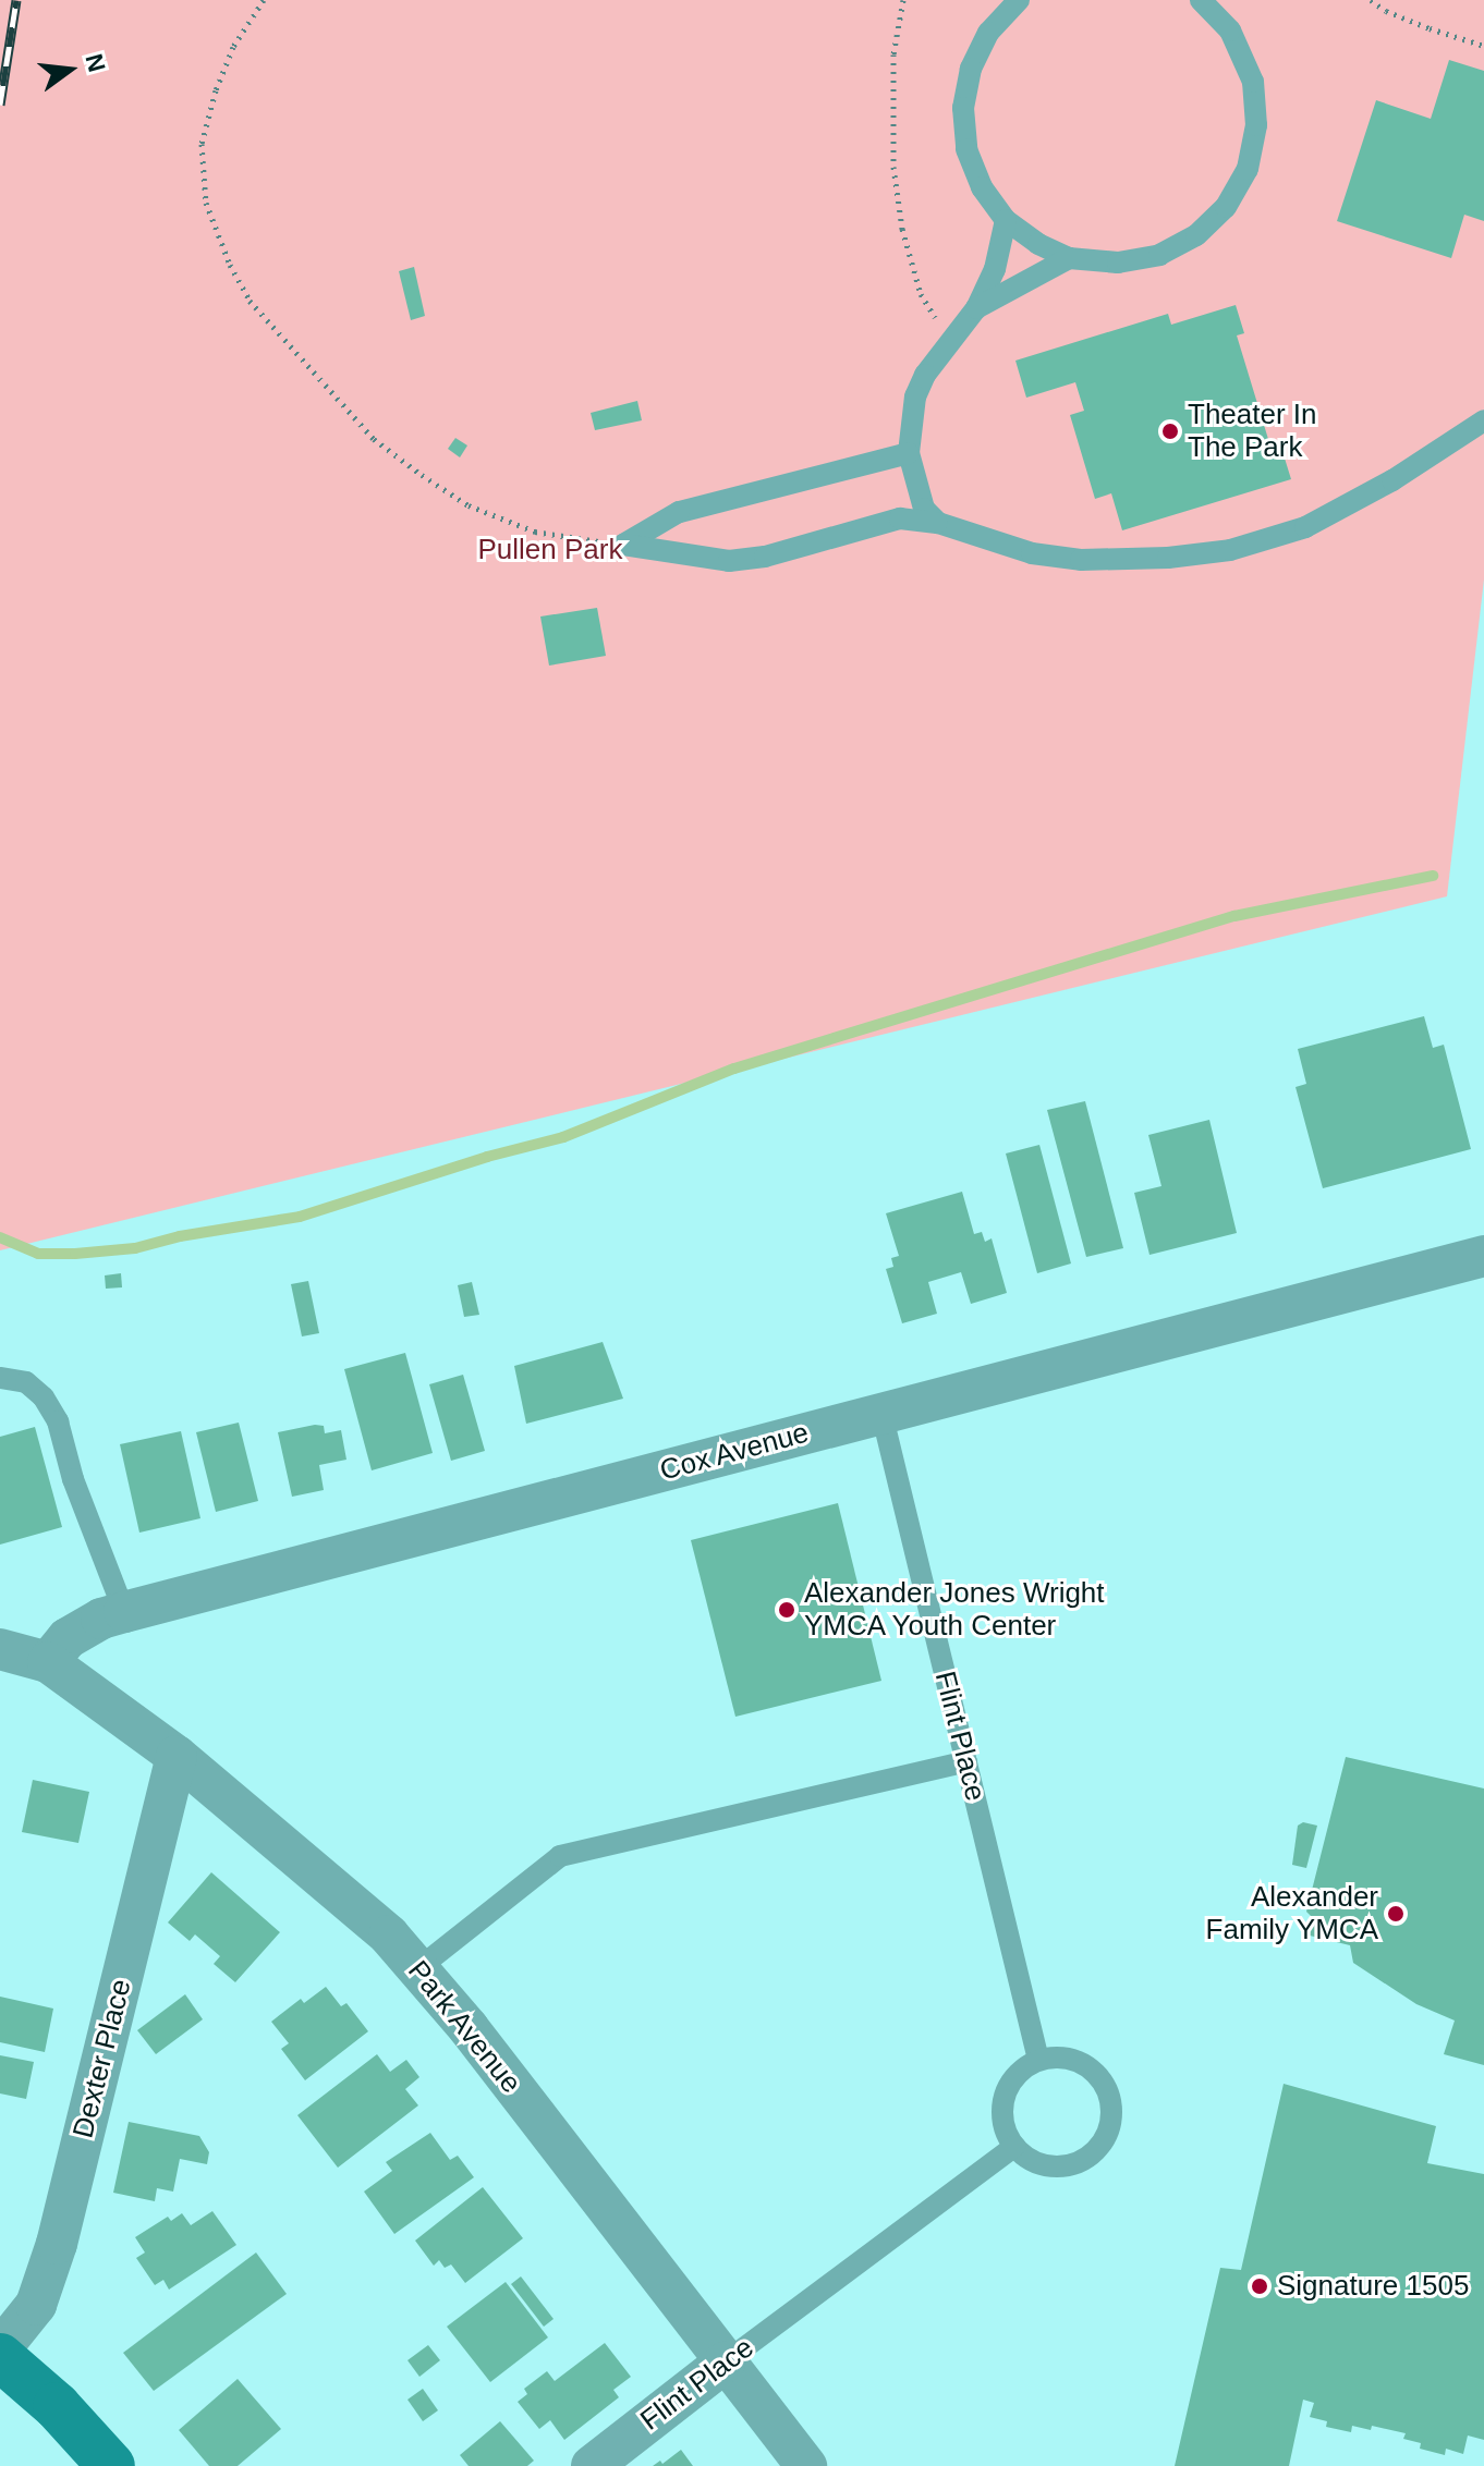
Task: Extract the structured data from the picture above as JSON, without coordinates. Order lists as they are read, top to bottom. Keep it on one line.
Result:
{"streets":{"street":["Cox Avenue","Flint Place","Park Avenue","Dexter Place"]},"crossings":[["Cox Avenue","Flint Place"],["Cox Avenue","Park Avenue"],["Flint Place","Park Avenue"],["Park Avenue","Dexter Place"]],"parks":["Pullen Park"],"places":["Theater In The Park","Alexander Jones Wright YMCA Youth Center","Alexander Family YMCA","Signature 1505"],"north":"right"}
